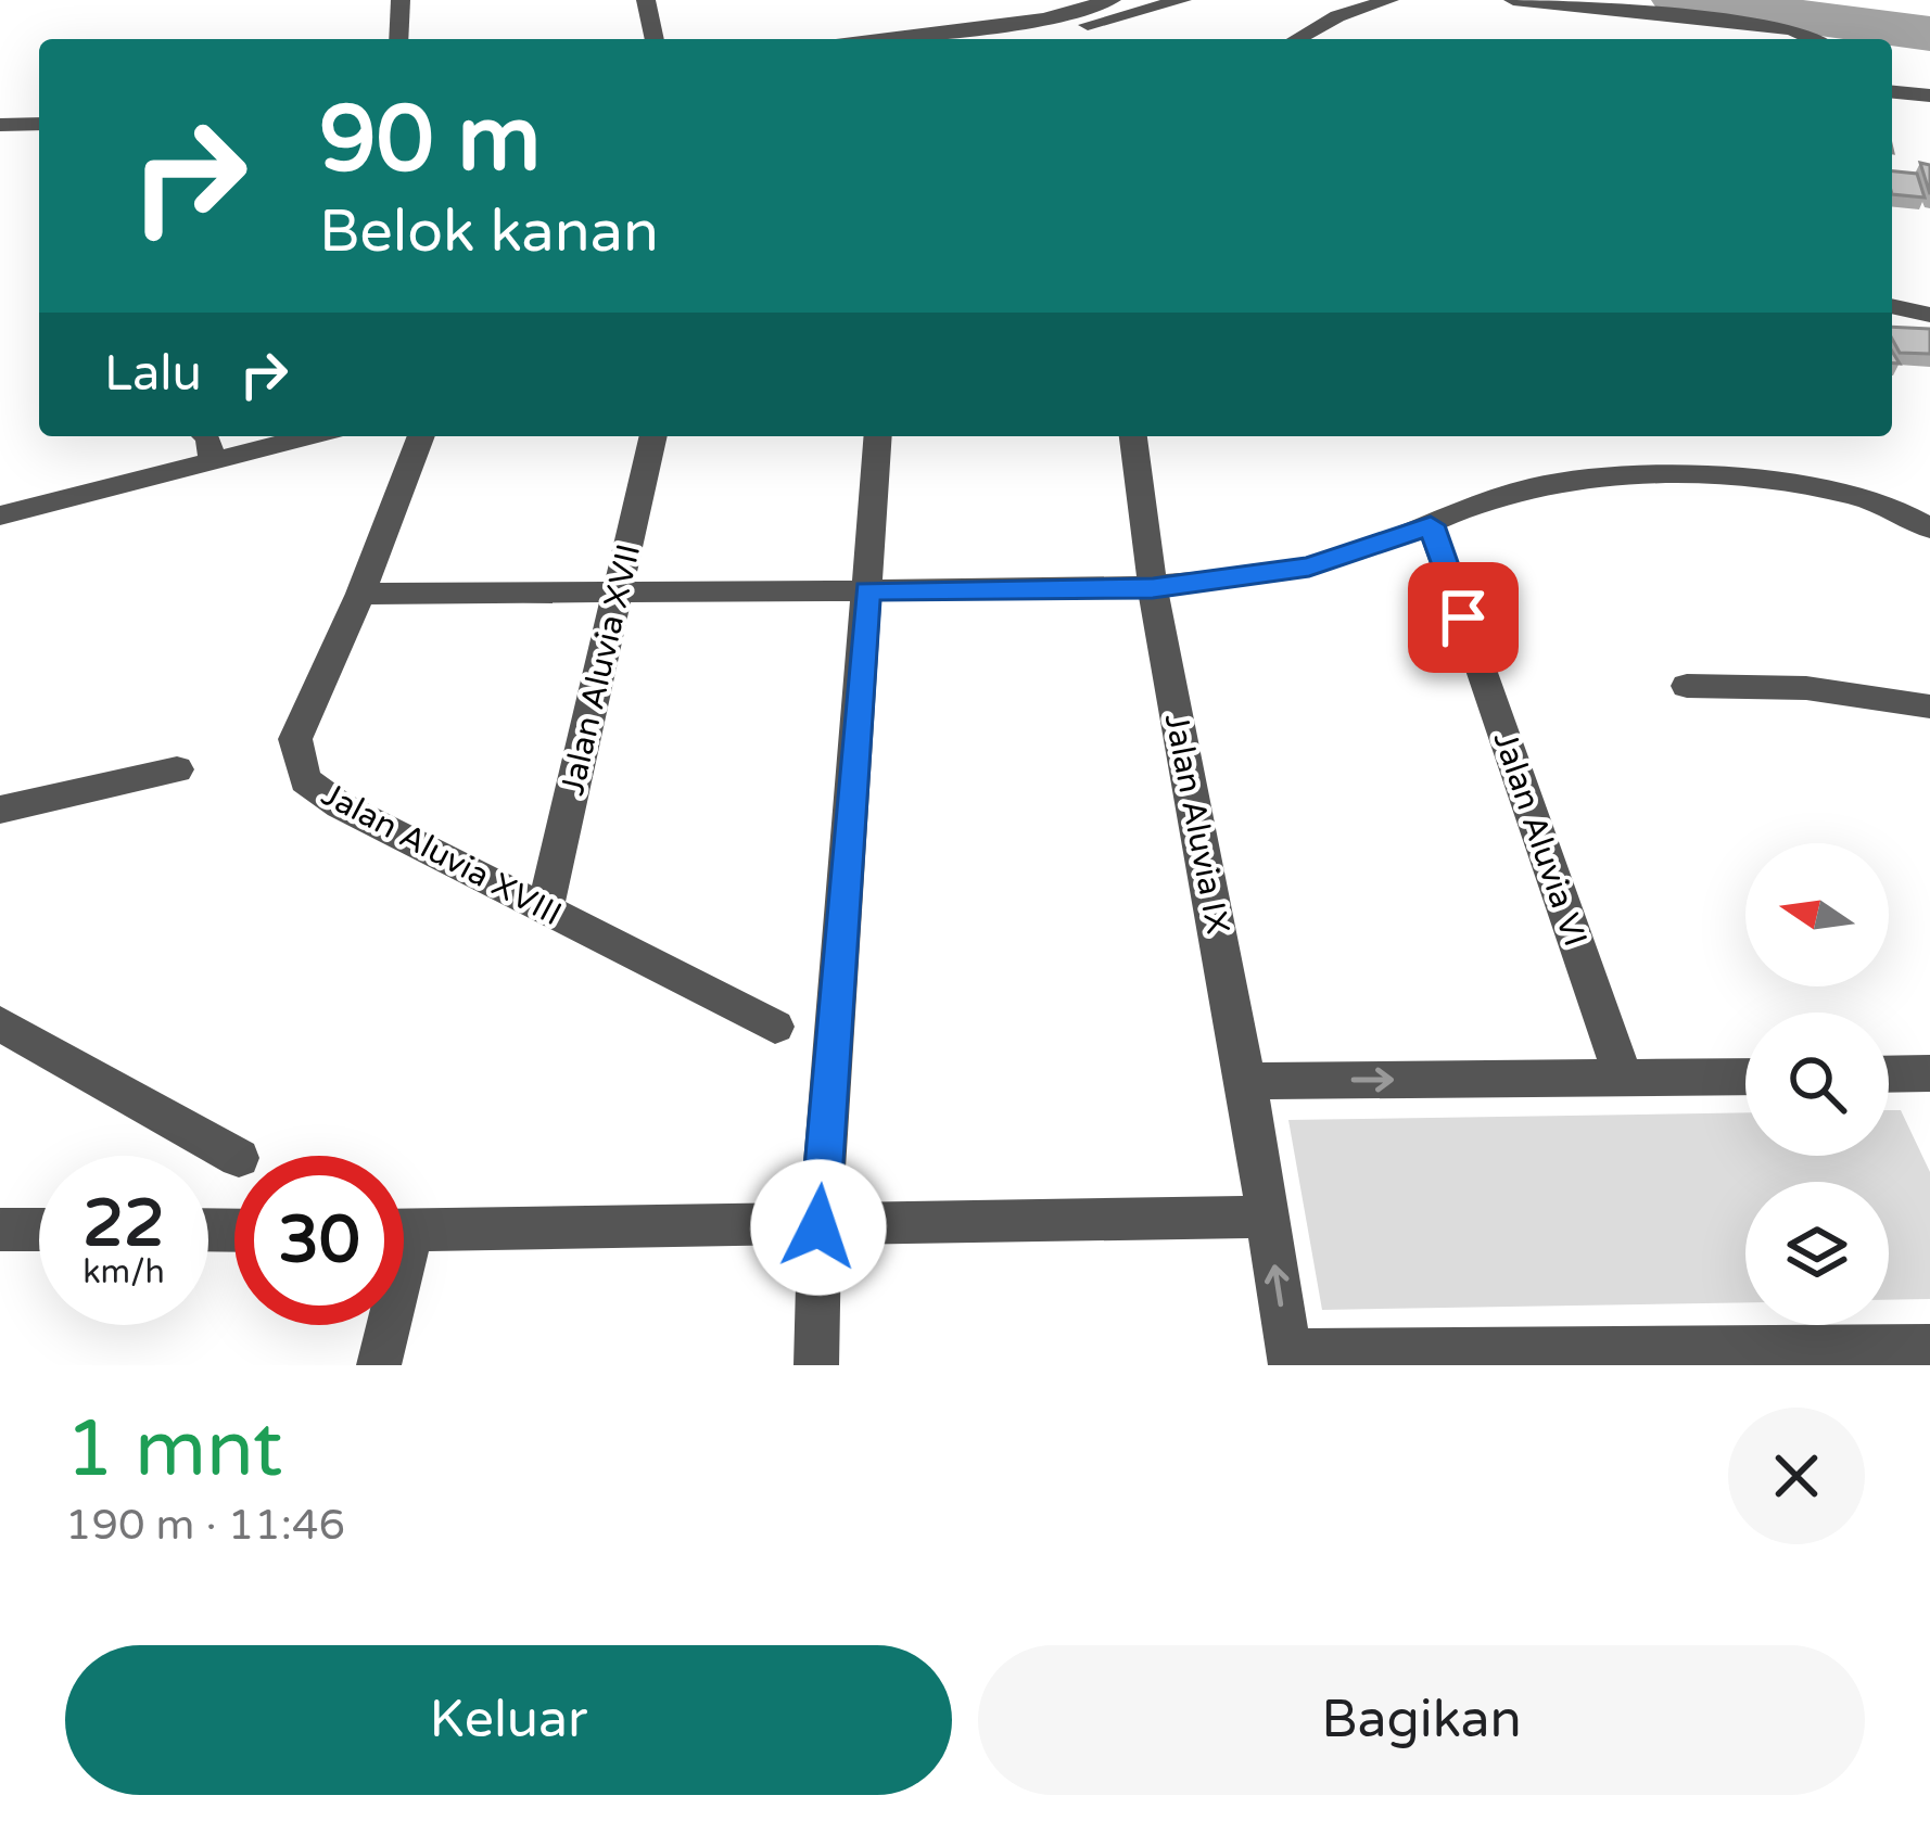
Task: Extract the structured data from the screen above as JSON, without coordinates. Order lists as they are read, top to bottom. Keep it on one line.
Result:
{"streets":{"street":["Jalan Aluvia XVII","Jalan Aluvia IX","Jalan Aluvia VI","Jalan Aluvia XVIII"]},"crossings":[["Jalan Aluvia XVII","Jalan Aluvia XVIII"]],"north":"left","page":{"turn":["90 m","Belok kanan"],"then":"Lalu","speed":"22 km/h","limit":"30","heading":["1 mnt","190 m · 11:46"],"buttons":["Keluar","Bagikan"]}}
